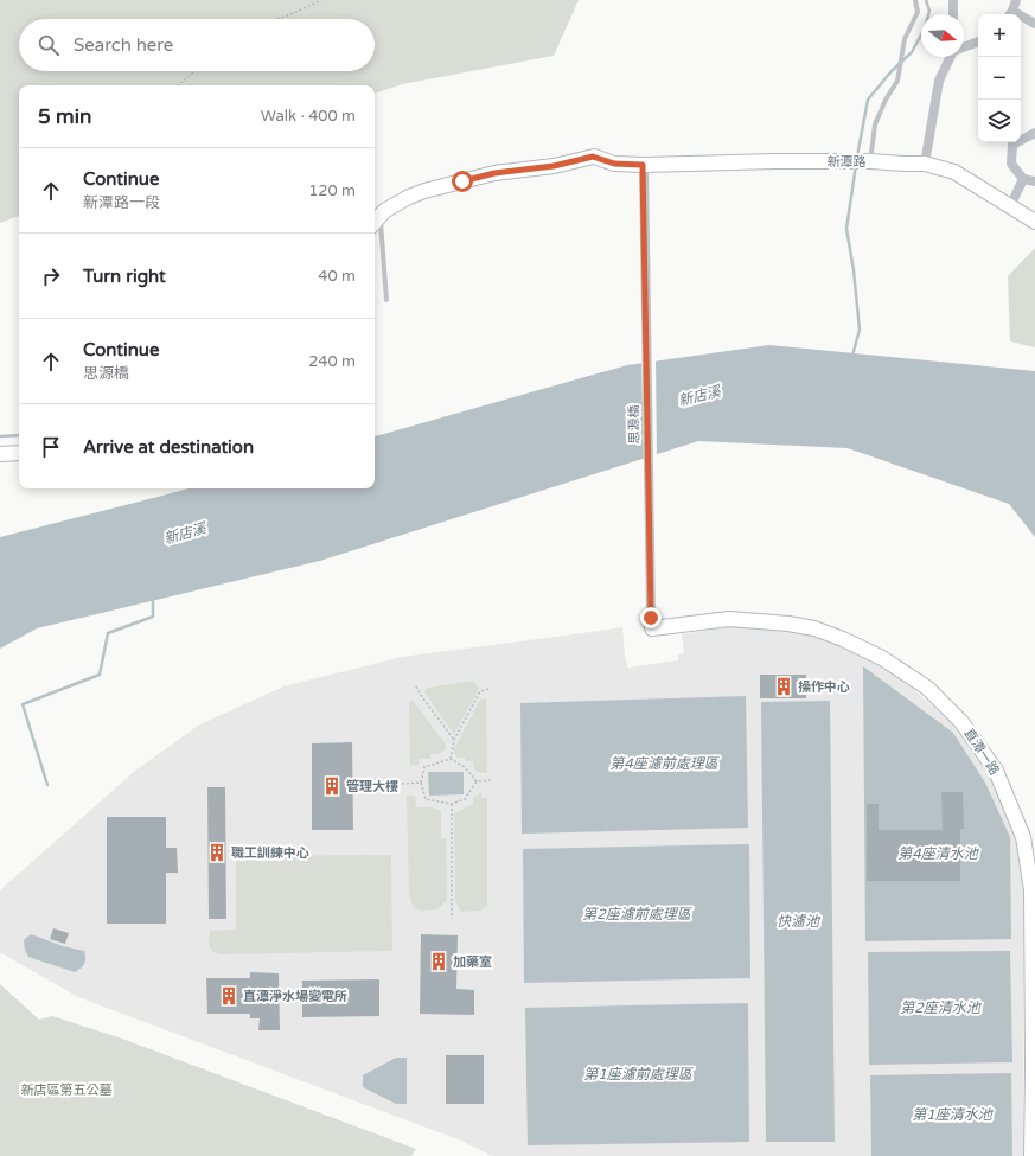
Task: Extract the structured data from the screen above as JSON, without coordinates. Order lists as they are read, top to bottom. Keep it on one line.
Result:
{"streets":{"street":["新潭路","思源橋","直潭一路"]},"crossings":[["新潭路","思源橋"],["思源橋","直潭一路"]],"water":["新店溪","第4座濾前處理區","第4座清水池","第2座濾前處理區","快濾池","第2座清水池","第1座濾前處理區","第1座清水池"],"parks":["新店區第五公墓"],"places":{"building":["操作中心","管理大樓","職工訓練中心","加藥室","直潭淨水場變電所"]},"north":"right","page":{"map_buttons":["+","−"],"search":"Search here","heading":["5 min","Walk · 400 m"],"list":[["Continue","新潭路一段","120 m"],["Turn right","40 m"],["Continue","思源橋","240 m"],"Arrive at destination"]}}
